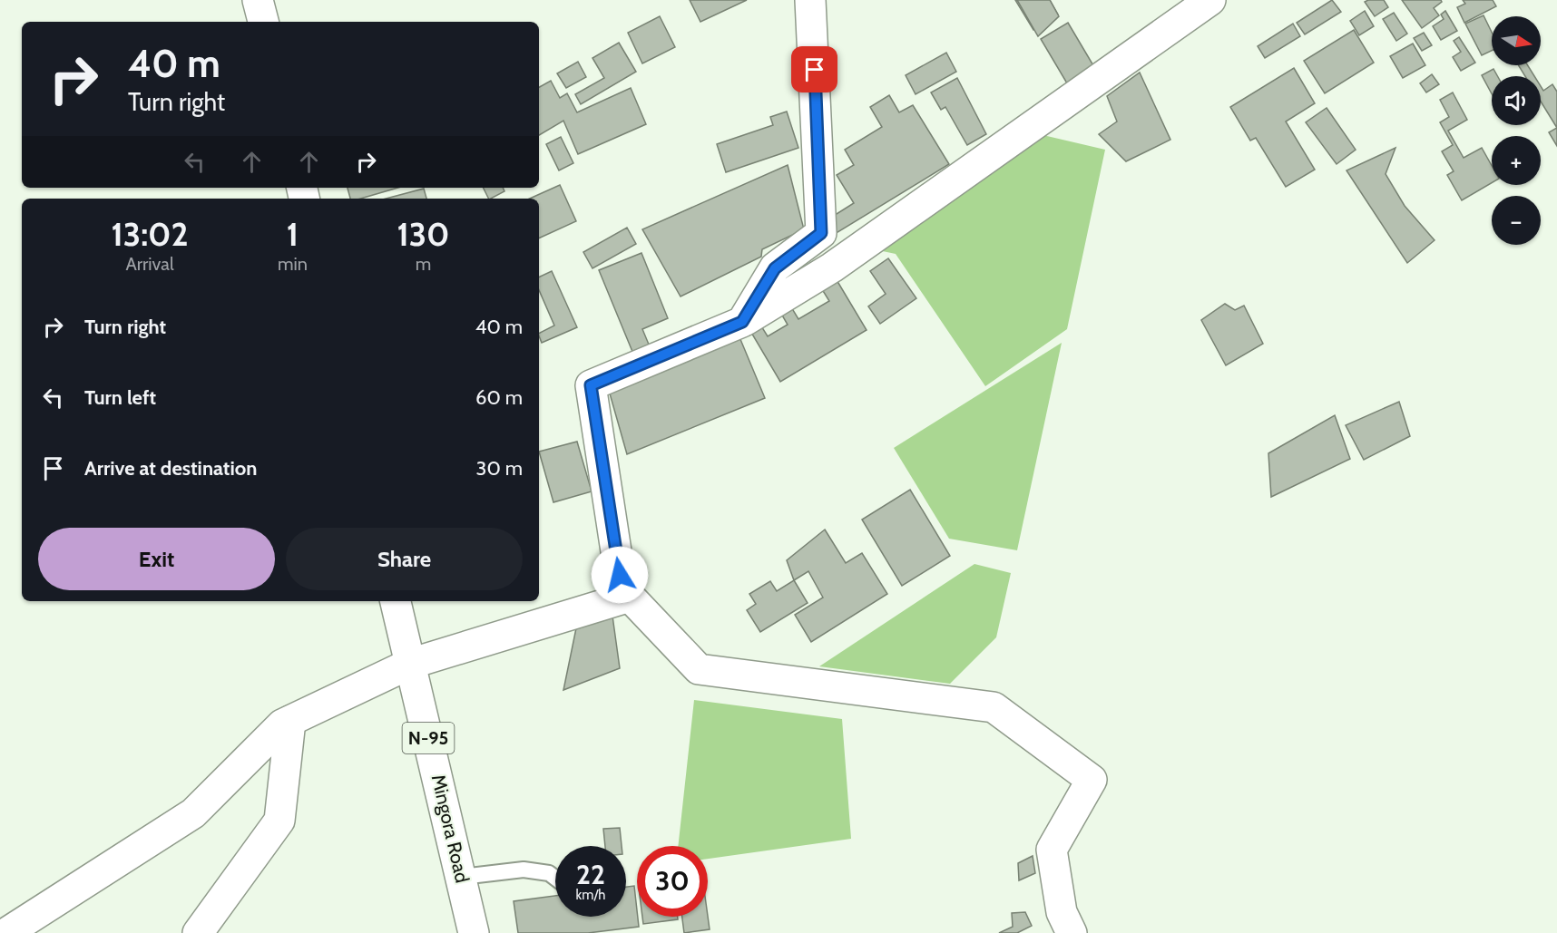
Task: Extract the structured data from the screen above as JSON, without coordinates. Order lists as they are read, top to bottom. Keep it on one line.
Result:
{"streets":{"street":["N-95","Mingora Road"]},"north":"right","page":{"map_buttons":["+","−"],"turn":["40 m","Turn right"],"eta":["13:02","Arrival","1","min","130","m"],"list":[{"name":"Turn right","value":"40 m"},{"name":"Turn left","value":"60 m"},{"name":"Arrive at destination","value":"30 m"}],"buttons":["Exit","Share"],"speed":"22 km/h","limit":"30"}}
